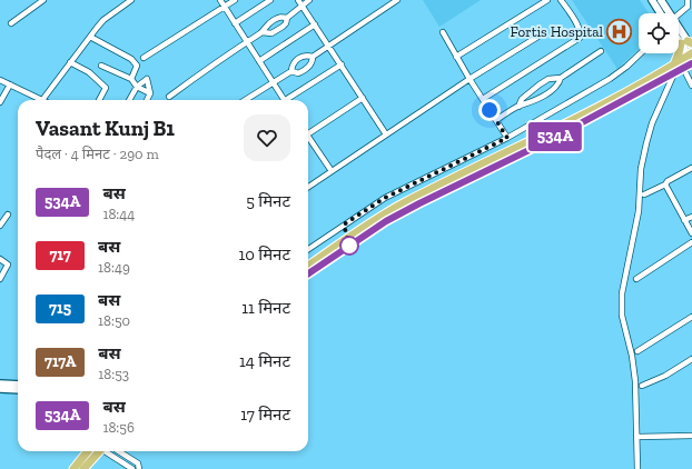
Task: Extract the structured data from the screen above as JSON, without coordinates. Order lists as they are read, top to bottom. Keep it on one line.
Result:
{"places":{"hospital":["Fortis Hospital"]},"lines":["bus line 534A"],"page":{"on_map":"534A","heading":["Vasant Kunj B1","पैदल · 4 मिनट · 290 m"],"list":[{"mark":"534A","name":"बस","note":"18:44","value":"5 मिनट"},{"mark":"717","name":"बस","note":"18:49","value":"10 मिनट"},{"mark":"715","name":"बस","note":"18:50","value":"11 मिनट"},{"mark":"717A","name":"बस","note":"18:53","value":"14 मिनट"},{"mark":"534A","name":"बस","note":"18:56","value":"17 मिनट"}]}}
